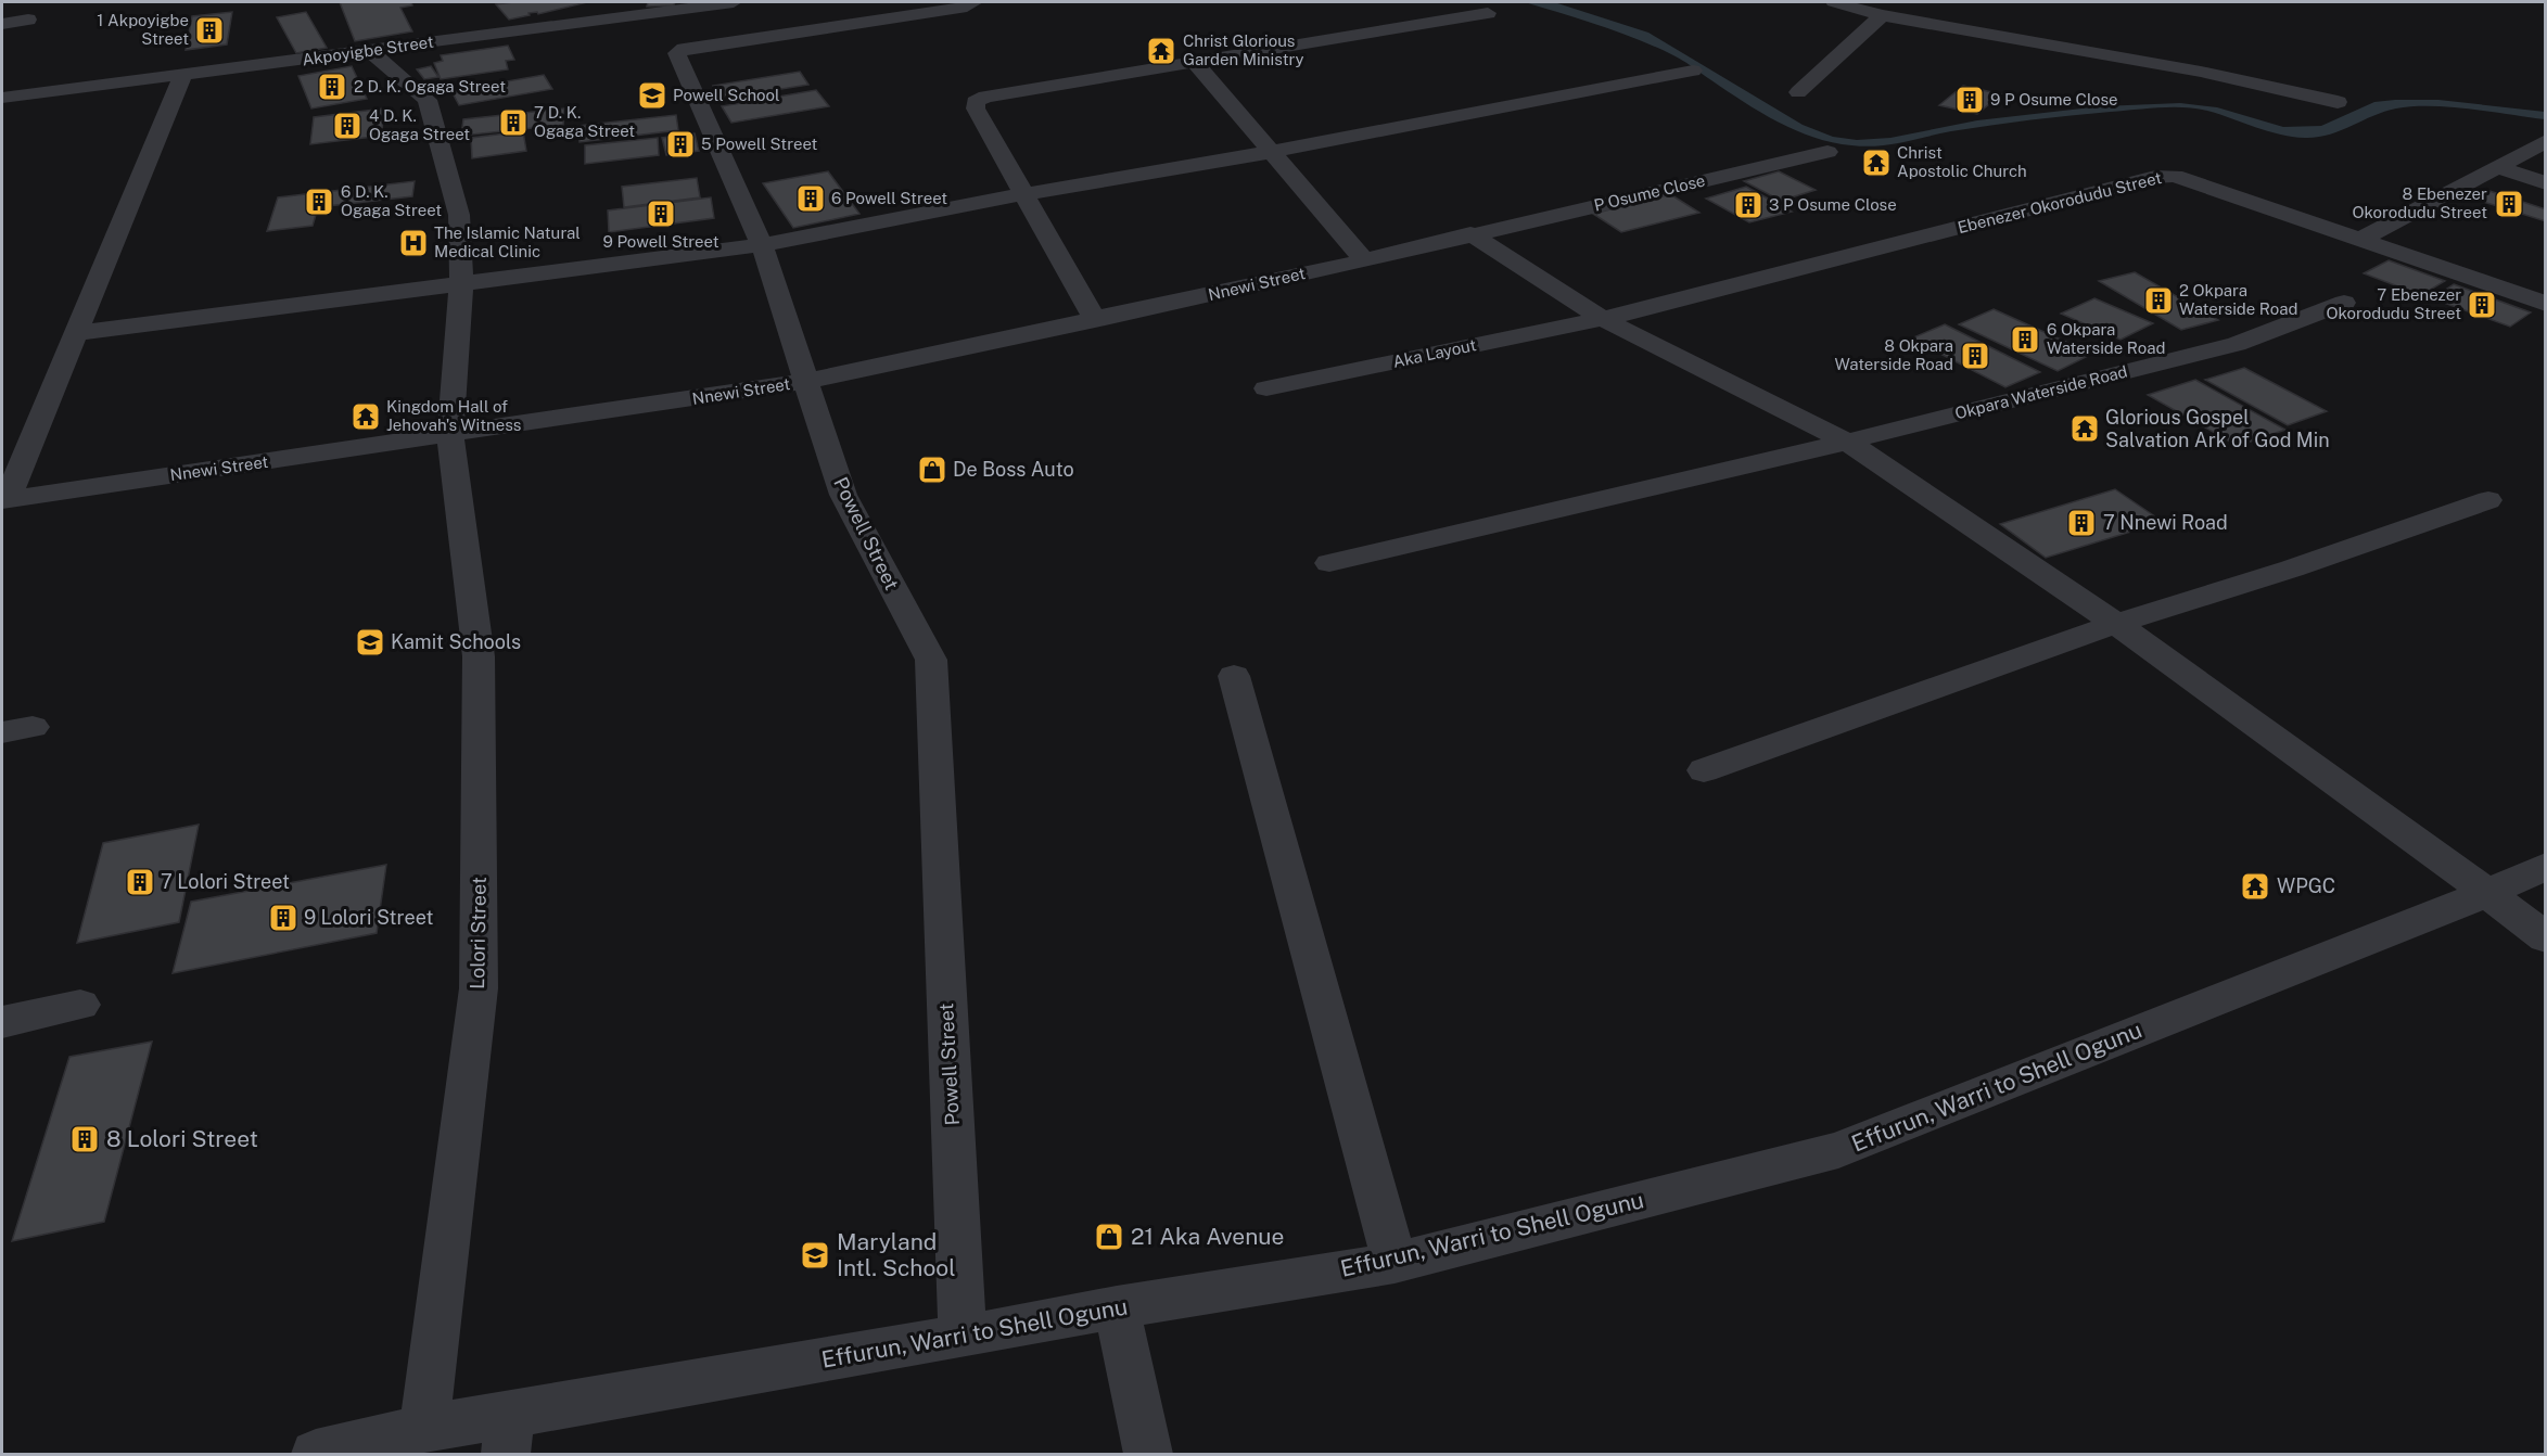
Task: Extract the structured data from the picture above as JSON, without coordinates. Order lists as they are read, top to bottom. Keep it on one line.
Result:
{"streets":{"street":["Akpoyigbe Street","P Osume Close","Ebenezer Okorodudu Street","Nnewi Street","Aka Layout","Okpara Waterside Road","Powell Street","Lolori Street","Effurun, Warri to Shell Ogunu"]},"crossings":[["Akpoyigbe Street","Lolori Street"],["P Osume Close","Nnewi Street"],["Ebenezer Okorodudu Street","Aka Layout"],["Nnewi Street","Powell Street"],["Nnewi Street","Lolori Street"],["Powell Street","Effurun, Warri to Shell Ogunu"],["Lolori Street","Effurun, Warri to Shell Ogunu"]],"places":{"building":["1 Akpoyigbe Street","2 D. K. Ogaga Street","9 P Osume Close","7 D. K. Ogaga Street","4 D. K. Ogaga Street","5 Powell Street","6 Powell Street","6 D. K. Ogaga Street","8 Ebenezer Okorodudu Street","3 P Osume Close","9 Powell Street","2 Okpara Waterside Road","7 Ebenezer Okorodudu Street","6 Okpara Waterside Road","8 Okpara Waterside Road","7 Nnewi Road","7 Lolori Street","9 Lolori Street","8 Lolori Street"],"temple":["Christ Glorious Garden Ministry","Christ Apostolic Church","Kingdom Hall of Jehovah's Witness","Glorious Gospel Salvation Ark of God Min","WPGC"],"school or university":["Powell School","Kamit Schools","Maryland Intl. School"],"hospital":["The Islamic Natural Medical Clinic"],"shop":["De Boss Auto","21 Aka Avenue"]}}
